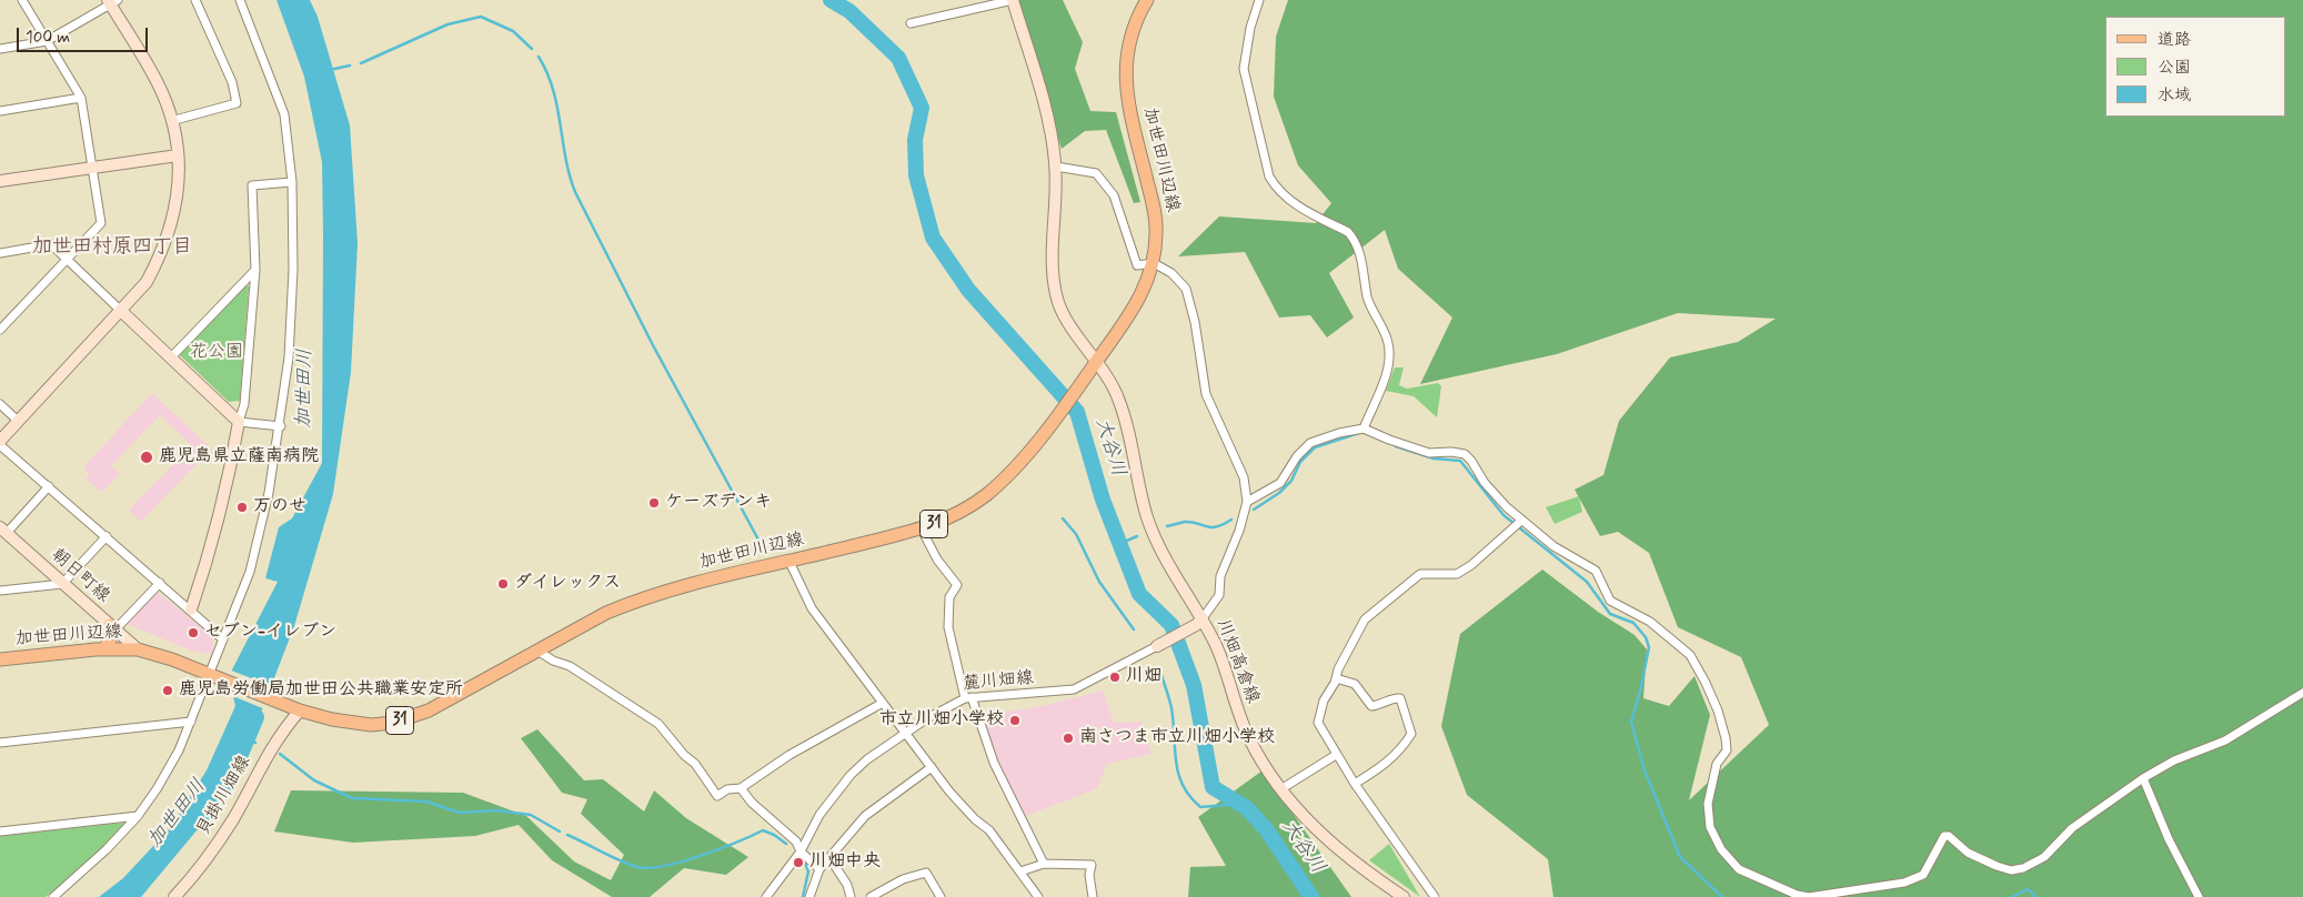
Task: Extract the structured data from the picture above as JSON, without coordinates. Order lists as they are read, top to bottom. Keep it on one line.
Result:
{"streets":{"main road":["加世田川辺線","31"],"street":["朝日町線","川畑高倉線","麓川畑線","貝掛川畑線"]},"crossings":[["加世田川辺線","朝日町線"],["加世田川辺線","川畑高倉線"],["加世田川辺線","貝掛川畑線"],["川畑高倉線","麓川畑線"]],"districts":["加世田村原四丁目"],"water":["加世田川","大谷川"],"parks":["花公園"],"places":["鹿児島県立薩南病院","ケーズデンキ","万のせ","ダイレックス","セブン-イレブン","川畑","鹿児島労働局加世田公共職業安定所","市立川畑小学校","南さつま市立川畑小学校","川畑中央"],"legend":["道路","公園","水域"],"scale_bar":"100 m"}
